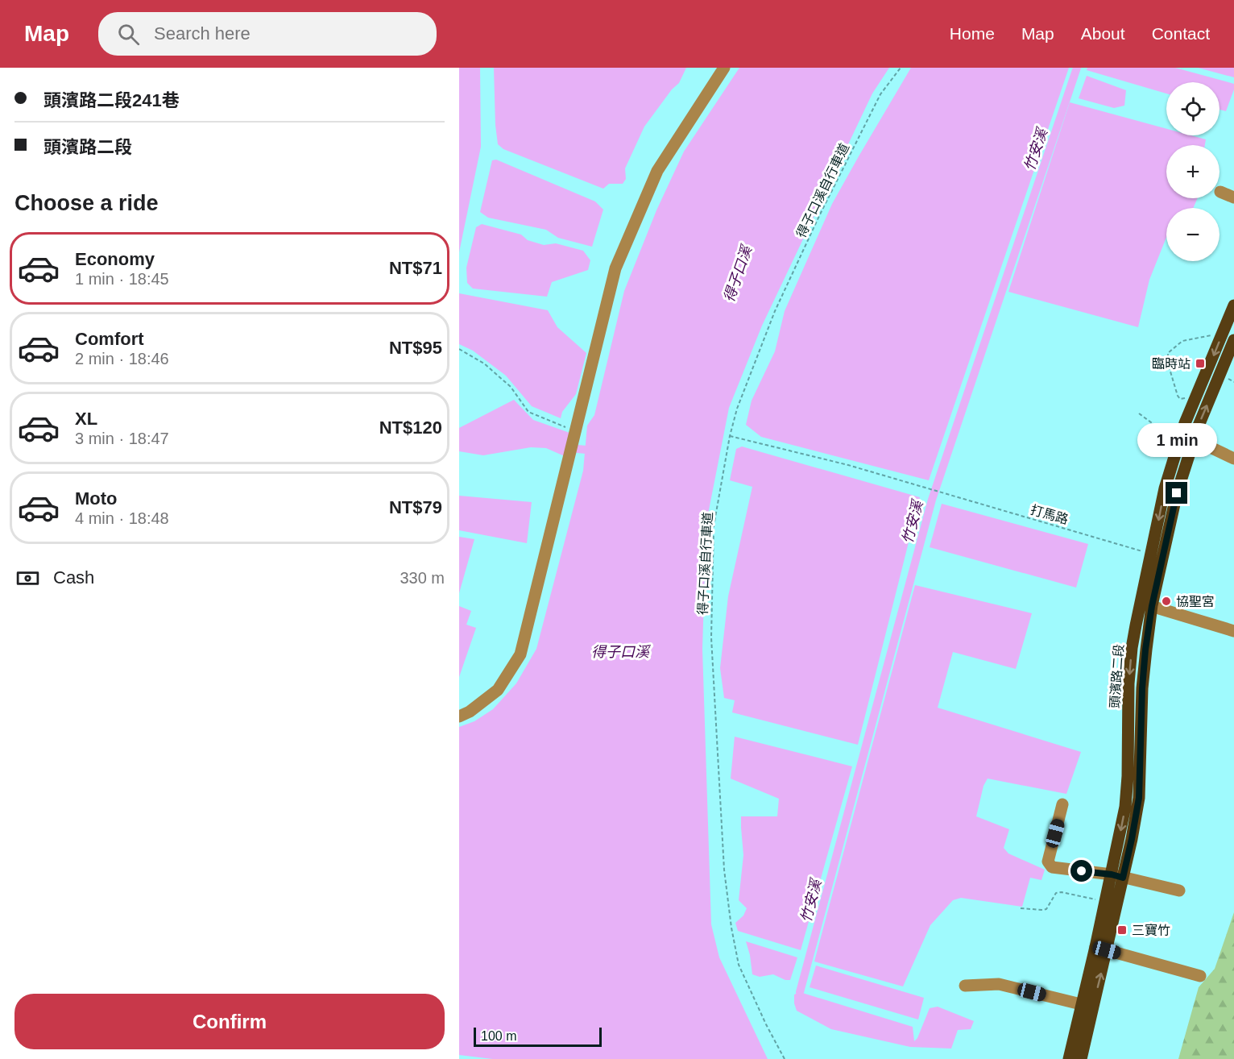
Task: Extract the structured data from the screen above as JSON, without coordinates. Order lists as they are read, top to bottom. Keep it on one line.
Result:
{"streets":{"main road":["頭濱路二段"],"path":["得子口溪自行車道","打馬路"]},"crossings":[["得子口溪自行車道","打馬路"],["打馬路","頭濱路二段"]],"water":["竹安溪","得子口溪"],"places":{"transit":["臨時站","三寶竹"],"other":["協聖宮"]},"scale_bar":"100 m","page":{"header":"Map","search":"Search here","nav":["Home","Map","About","Contact"],"banner":["頭濱路二段241巷","頭濱路二段"],"map_buttons":["+","−"],"heading":"Choose a ride","list":[{"name":"Economy","note":"1 min · 18:45","value":"NT$71"},{"name":"Comfort","note":"2 min · 18:46","value":"NT$95"},{"name":"XL","note":"3 min · 18:47","value":"NT$120"},{"name":"Moto","note":"4 min · 18:48","value":"NT$79"}],"bubble":"1 min","pay":["Cash","330 m"],"buttons":"Confirm","scale":"100 m"}}
